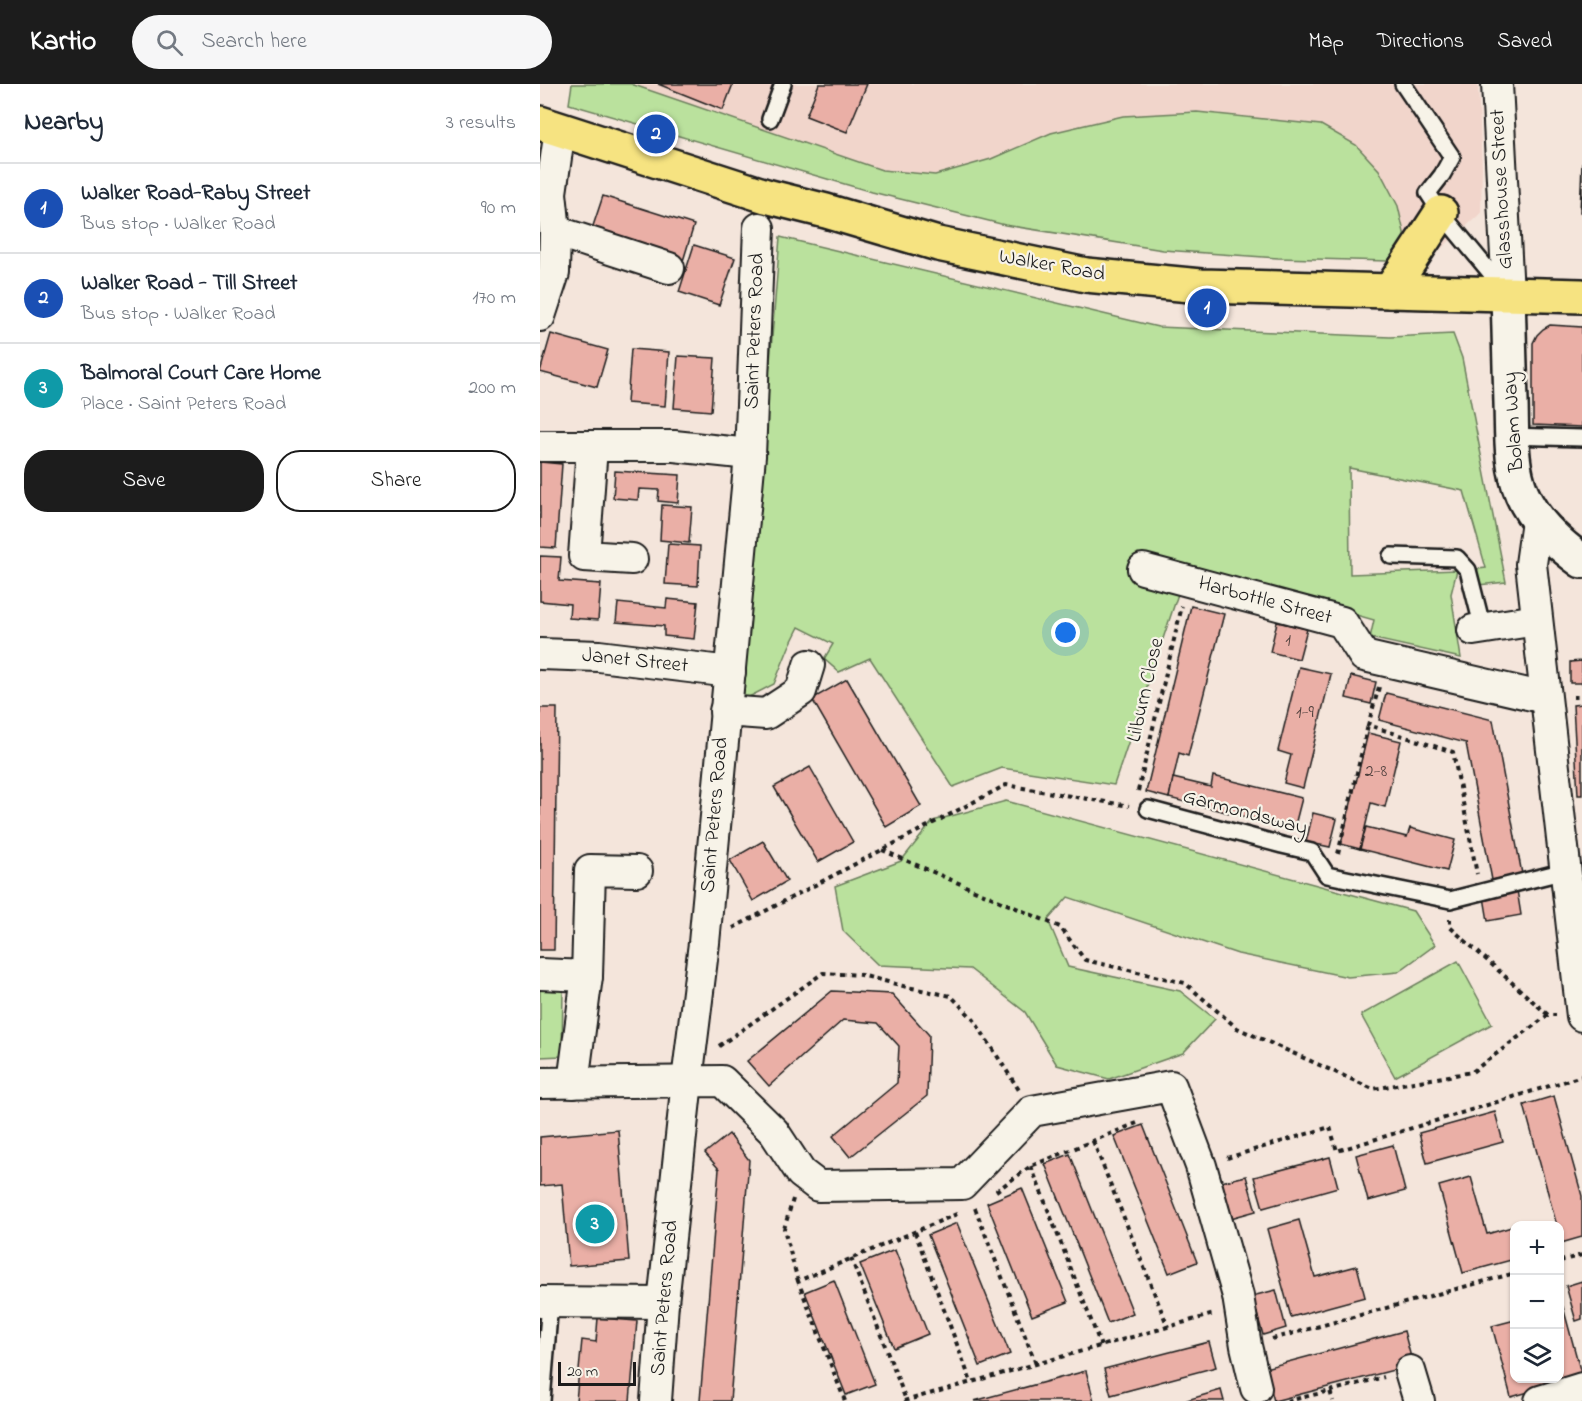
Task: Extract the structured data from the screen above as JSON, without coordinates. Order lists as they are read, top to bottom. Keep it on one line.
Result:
{"streets":{"main road":["Walker Road"],"street":["Glasshouse Street","Saint Peters Road","Bolam Way","Harbottle Street","Janet Street"],"lane":["Garmondsway"],"path":["Lilburn Close"]},"crossings":[["Glasshouse Street","Walker Road"],["Glasshouse Street","Bolam Way"],["Walker Road","Bolam Way"],["Saint Peters Road","Janet Street"],["Harbottle Street","Lilburn Close"],["Lilburn Close","Garmondsway"]],"house_numbers":["1","1-9","2-8"],"scale_bar":"20 m","page":{"header":"Kartio","search":"Search here","nav":["Map","Directions","Saved"],"heading":["Nearby","3 results"],"pins":["2","1","3"],"list":[{"mark":"1","name":"Walker Road-Raby Street","note":"Bus stop · Walker Road","value":"90 m"},{"mark":"2","name":"Walker Road - Till Street","note":"Bus stop · Walker Road","value":"170 m"},{"mark":"3","name":"Balmoral Court Care Home","note":"Place · Saint Peters Road","value":"200 m"}],"buttons":["Save","Share"],"map_buttons":["+","−"],"scale":"20 m"}}
